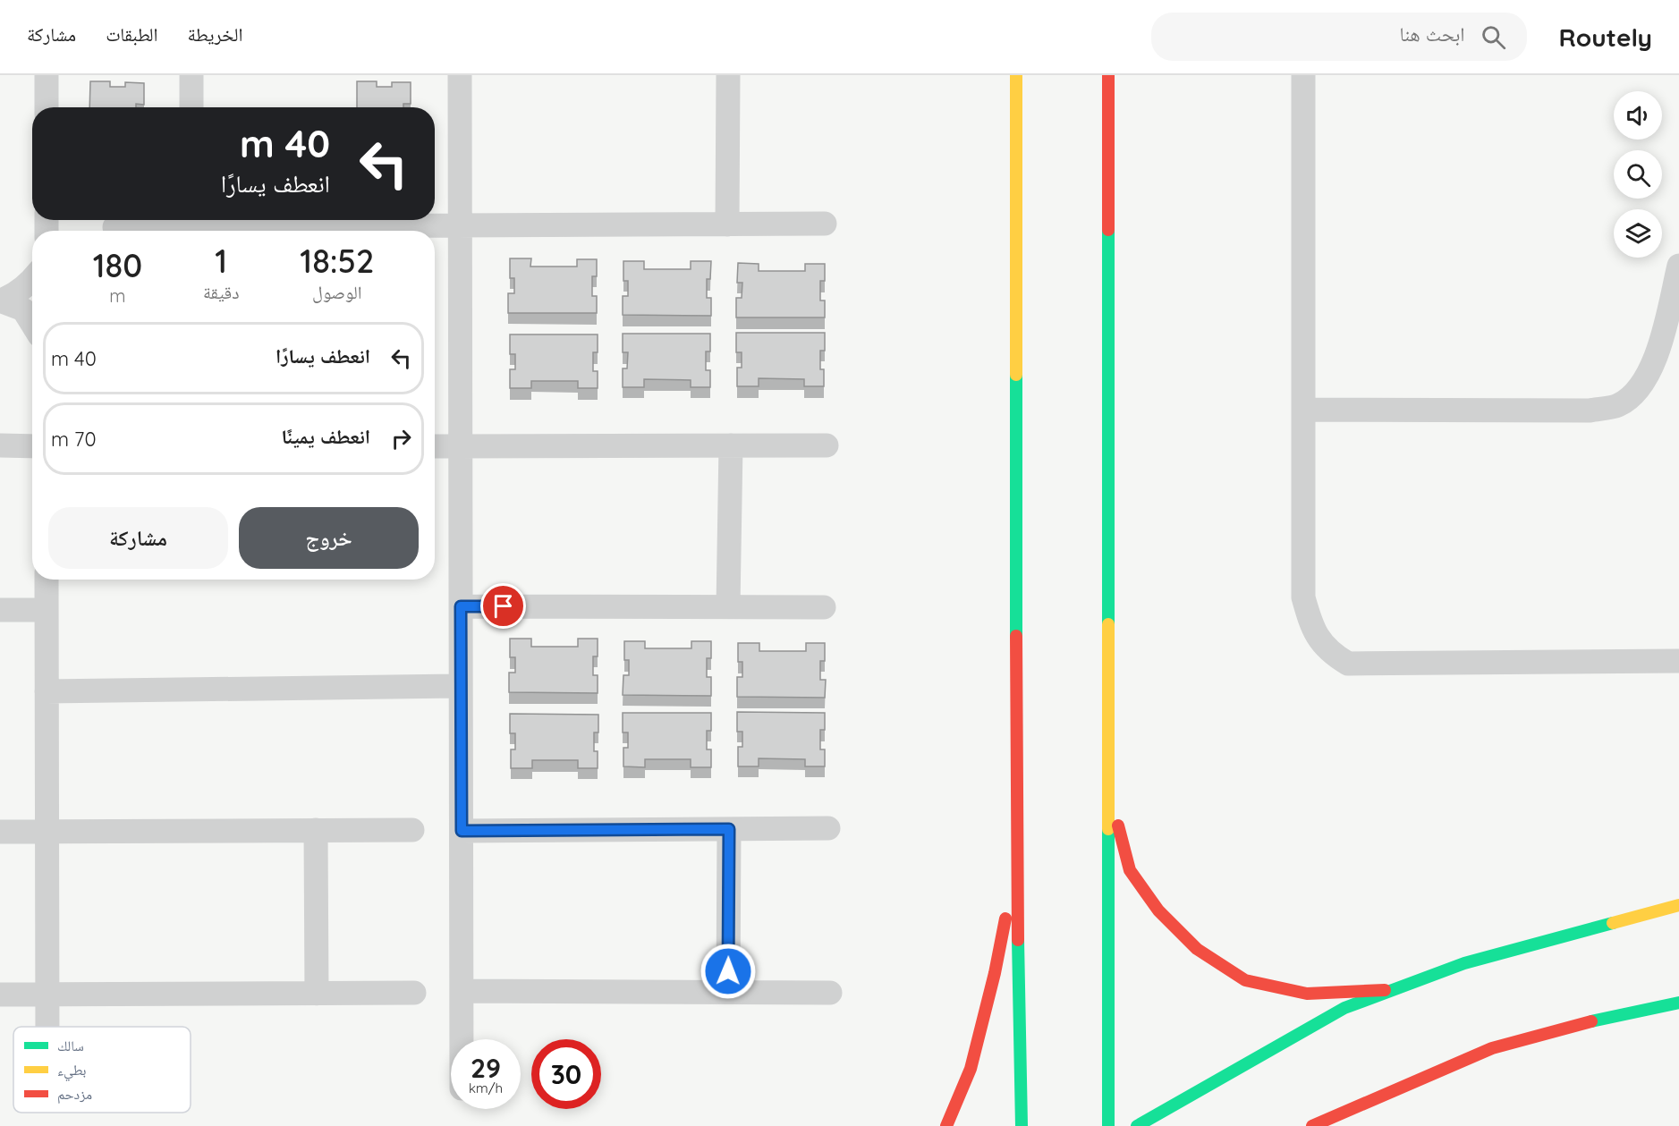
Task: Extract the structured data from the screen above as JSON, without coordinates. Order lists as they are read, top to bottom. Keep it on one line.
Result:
{"legend":["سالك","بطيء","مزدحم"],"page":{"header":"Routely","search":"ابحث هنا","nav":["الخريطة","الطبقات","مشاركة"],"turn":["40 m","انعطف يسارًا"],"eta":["18:52","الوصول","1","دقيقة","180","m"],"list":[{"name":"انعطف يسارًا","value":"40 m"},{"name":"انعطف يمينًا","value":"70 m"}],"buttons":["خروج","مشاركة"],"speed":"29 km/h","limit":"30"}}
